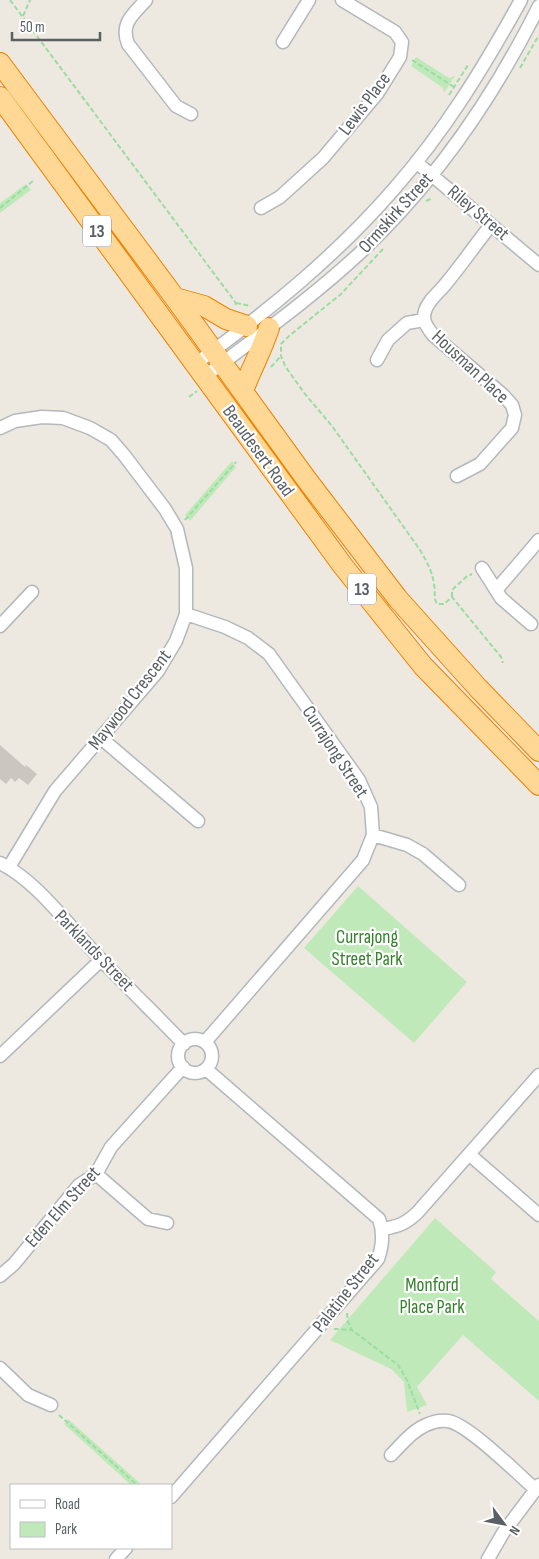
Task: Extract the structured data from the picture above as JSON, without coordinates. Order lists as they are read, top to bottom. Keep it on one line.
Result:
{"streets":{"highway":["13","Beaudesert Road"],"street":["Lewis Place","Ormskirk Street","Riley Street","Housman Place","Maywood Crescent","Currajong Street","Parklands Street","Eden Elm Street","Palatine Street"]},"crossings":[["Ormskirk Street","Riley Street"],["Ormskirk Street","Beaudesert Road"],["Riley Street","Housman Place"],["Maywood Crescent","Currajong Street"],["Maywood Crescent","Parklands Street"],["Currajong Street","Parklands Street"],["Currajong Street","Eden Elm Street"],["Parklands Street","Eden Elm Street"]],"parks":["Currajong Street Park","Monford Place Park"],"legend":["Road","Park"],"scale_bar":"50 m","north":"bottom right"}
